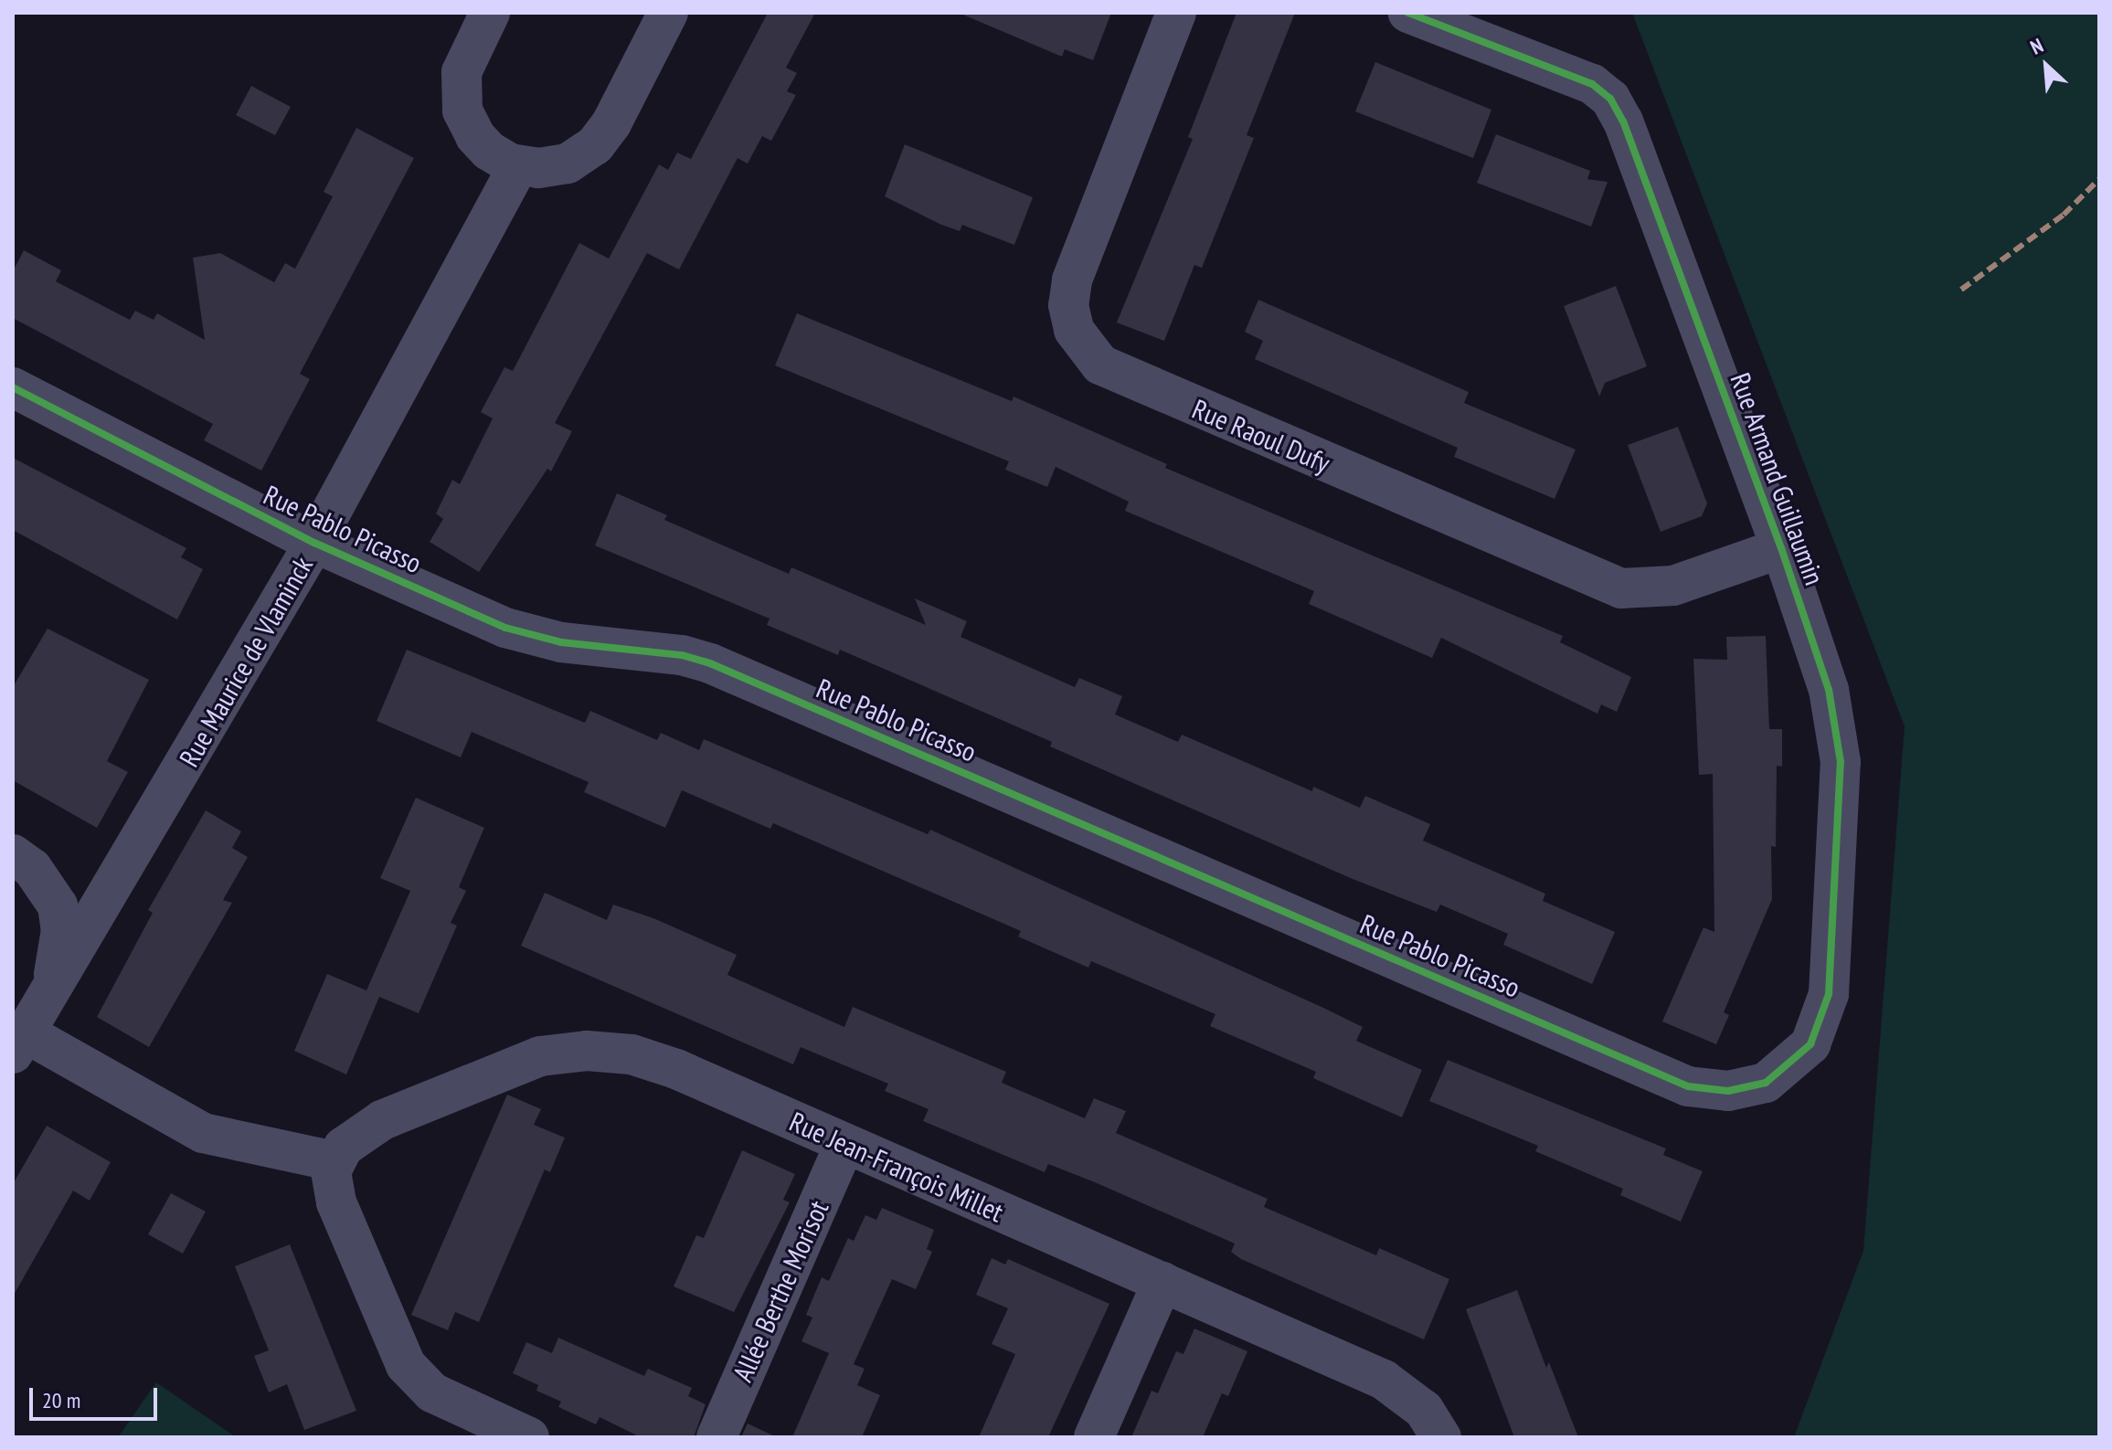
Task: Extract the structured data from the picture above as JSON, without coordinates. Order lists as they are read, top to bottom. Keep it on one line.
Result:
{"streets":{"street":["Rue Raoul Dufy","Rue Armand Guillaumin","Rue Pablo Picasso","Rue Maurice de Vlaminck","Rue Jean-François Millet","Allée Berthe Morisot"]},"crossings":[["Rue Raoul Dufy","Rue Armand Guillaumin"],["Rue Armand Guillaumin","Rue Pablo Picasso"],["Rue Pablo Picasso","Rue Maurice de Vlaminck"],["Rue Jean-François Millet","Allée Berthe Morisot"]],"scale_bar":"20 m","north":"top left"}
